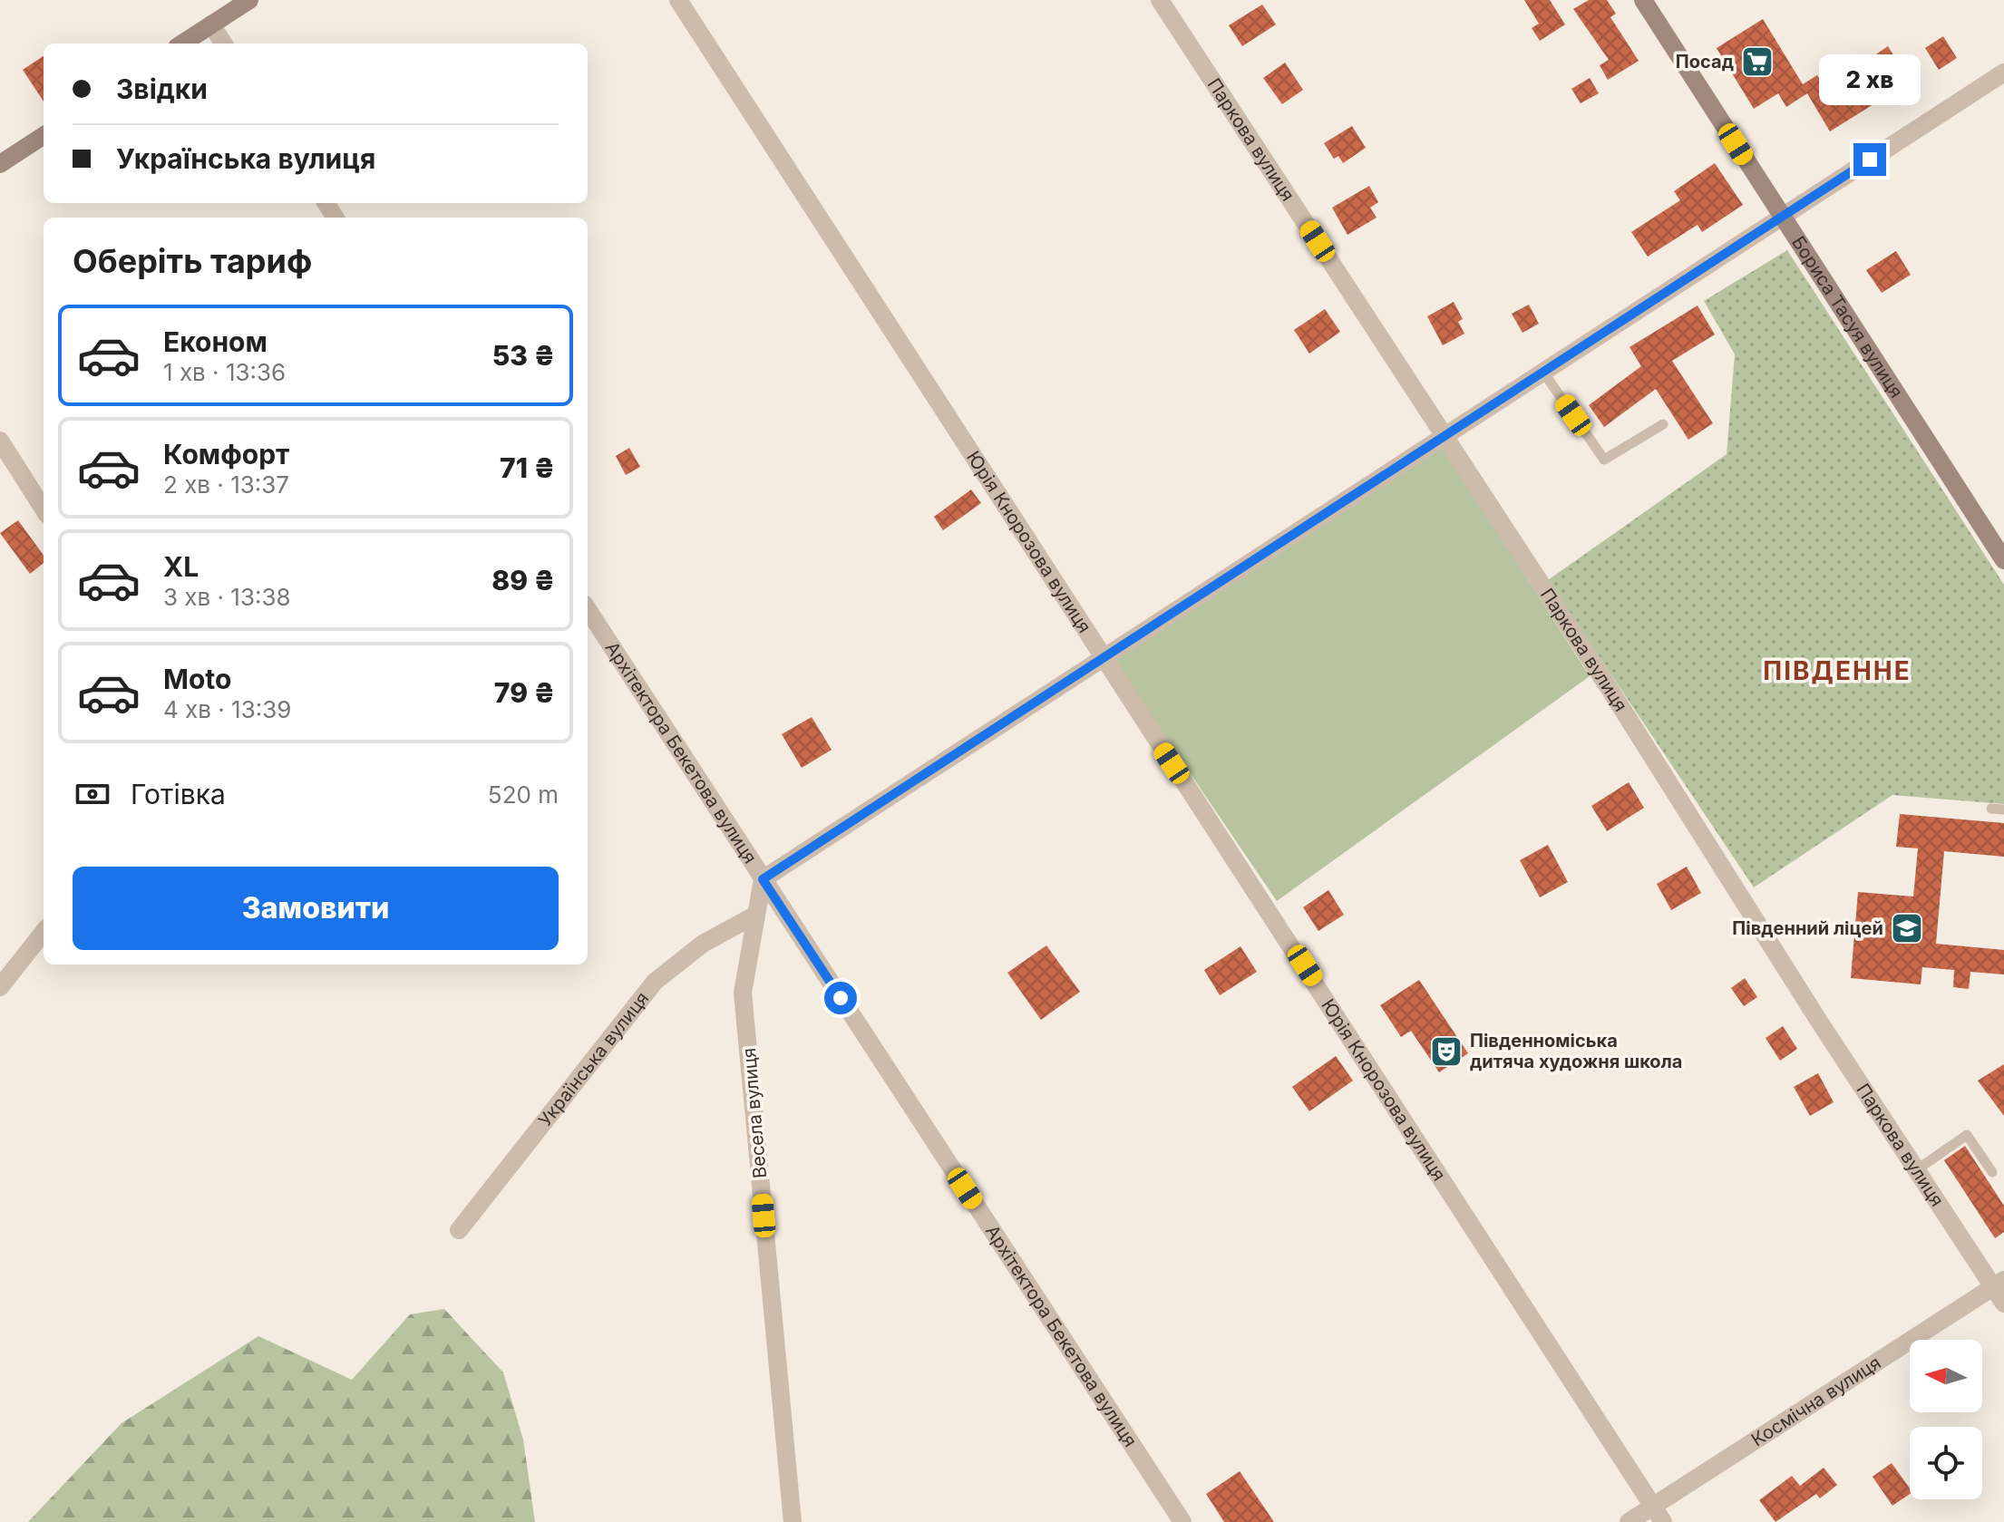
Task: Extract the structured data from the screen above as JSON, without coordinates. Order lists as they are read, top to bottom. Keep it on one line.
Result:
{"streets":{"street":["Паркова вулиця","Бориса Тасуя вулиця","Юрія Кнорозова вулиця","Архітектора Бекетова вулиця","Українська вулиця","Весела вулиця","Космічна вулиця"]},"crossings":[["Паркова вулиця","Космічна вулиця"],["Юрія Кнорозова вулиця","Космічна вулиця"],["Архітектора Бекетова вулиця","Весела вулиця"],["Українська вулиця","Весела вулиця"]],"districts":["ПІВДЕННЕ"],"places":{"supermarket":["Посад"],"school or university":["Південний ліцей"],"theatre":["Південноміська дитяча художня школа"]},"north":"left","page":{"banner":["Звідки","Українська вулиця"],"bubble":"2 хв","heading":"Оберіть тариф","list":[{"name":"Економ","note":"1 хв · 13:36","value":"53 ₴"},{"name":"Комфорт","note":"2 хв · 13:37","value":"71 ₴"},{"name":"XL","note":"3 хв · 13:38","value":"89 ₴"},{"name":"Moto","note":"4 хв · 13:39","value":"79 ₴"}],"pay":["Готівка","520 m"],"buttons":"Замовити"}}
